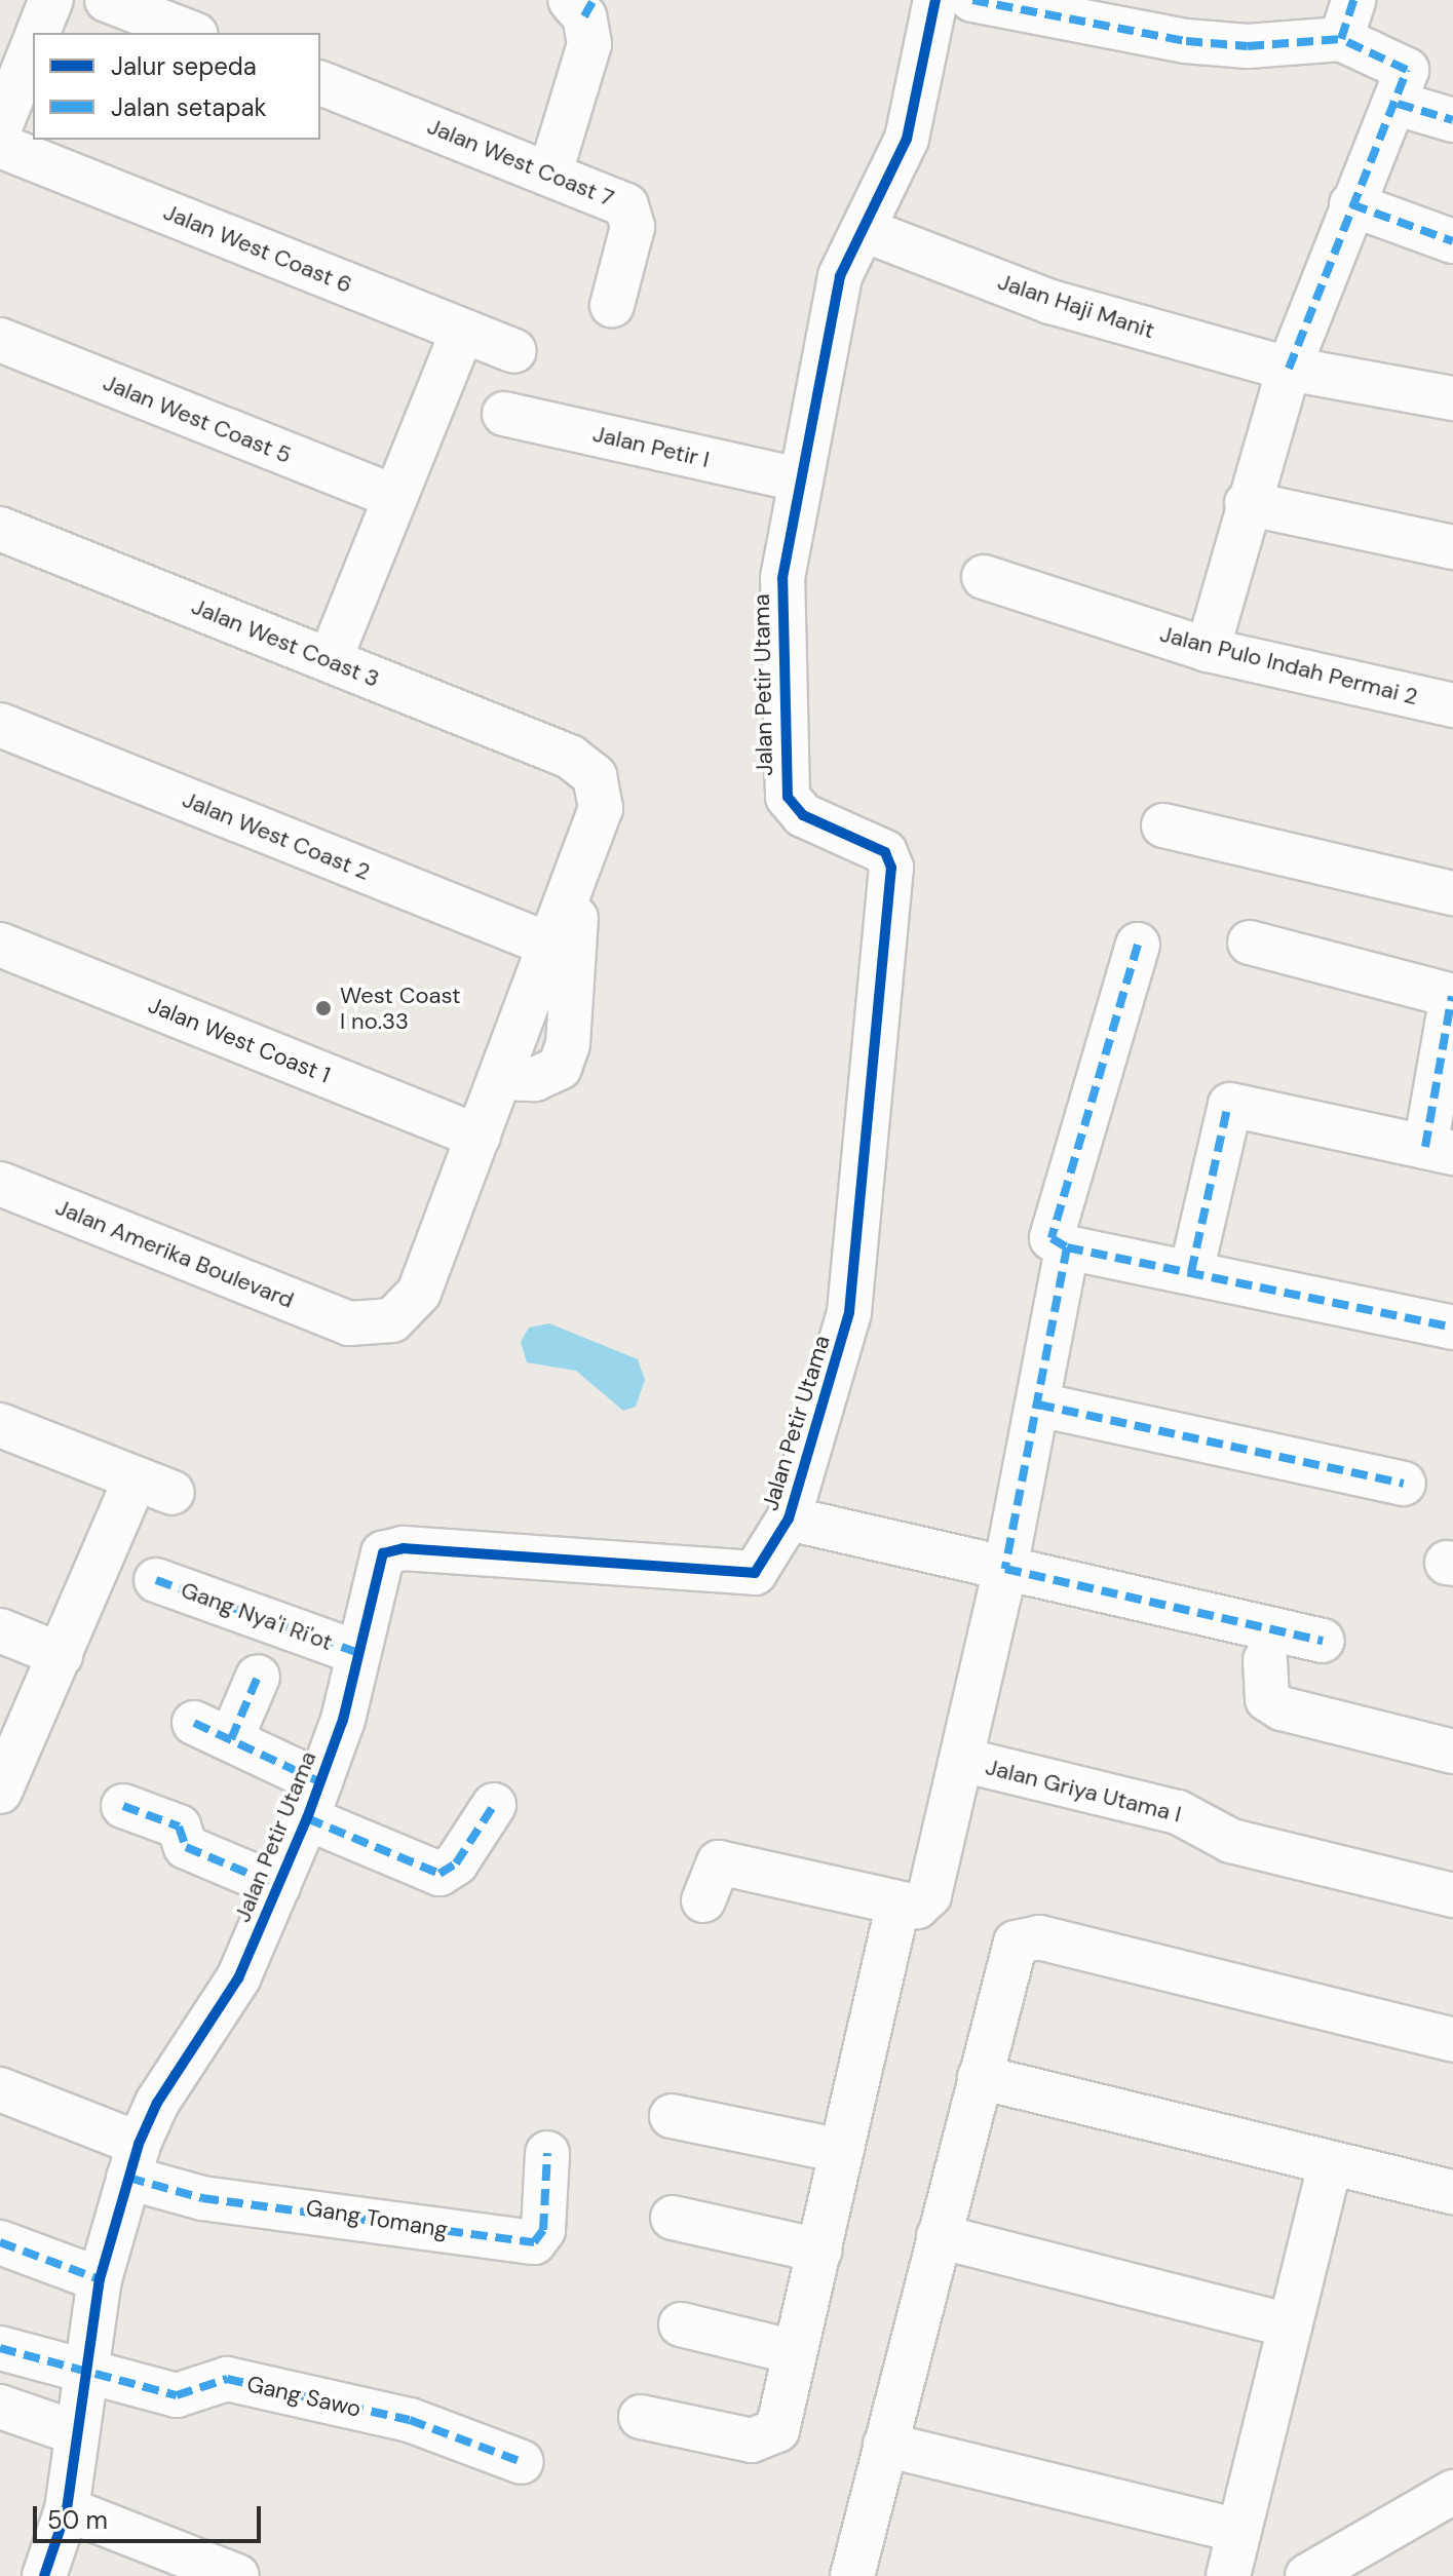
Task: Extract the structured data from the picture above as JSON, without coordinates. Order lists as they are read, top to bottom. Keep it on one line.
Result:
{"streets":{"street":["Jalan West Coast 7","Jalan West Coast 6","Jalan Haji Manit","Jalan West Coast 5","Jalan Petir I","Jalan West Coast 3","Jalan Pulo Indah Permai 2","Jalan Petir Utama","Jalan West Coast 2","Jalan West Coast 1","Jalan Amerika Boulevard","Gang Nya'i Ri'ot","Jalan Griya Utama I","Gang Tomang","Gang Sawo"]},"crossings":[["Jalan Haji Manit","Jalan Petir Utama"],["Jalan Petir I","Jalan Petir Utama"],["Jalan Petir Utama","Gang Nya'i Ri'ot"],["Jalan Petir Utama","Gang Tomang"],["Jalan Petir Utama","Gang Sawo"],["Jalan West Coast 1","Jalan Amerika Boulevard"]],"places":["West Coast I no.33"],"legend":["Jalur sepeda","Jalan setapak"],"scale_bar":"50 m"}
